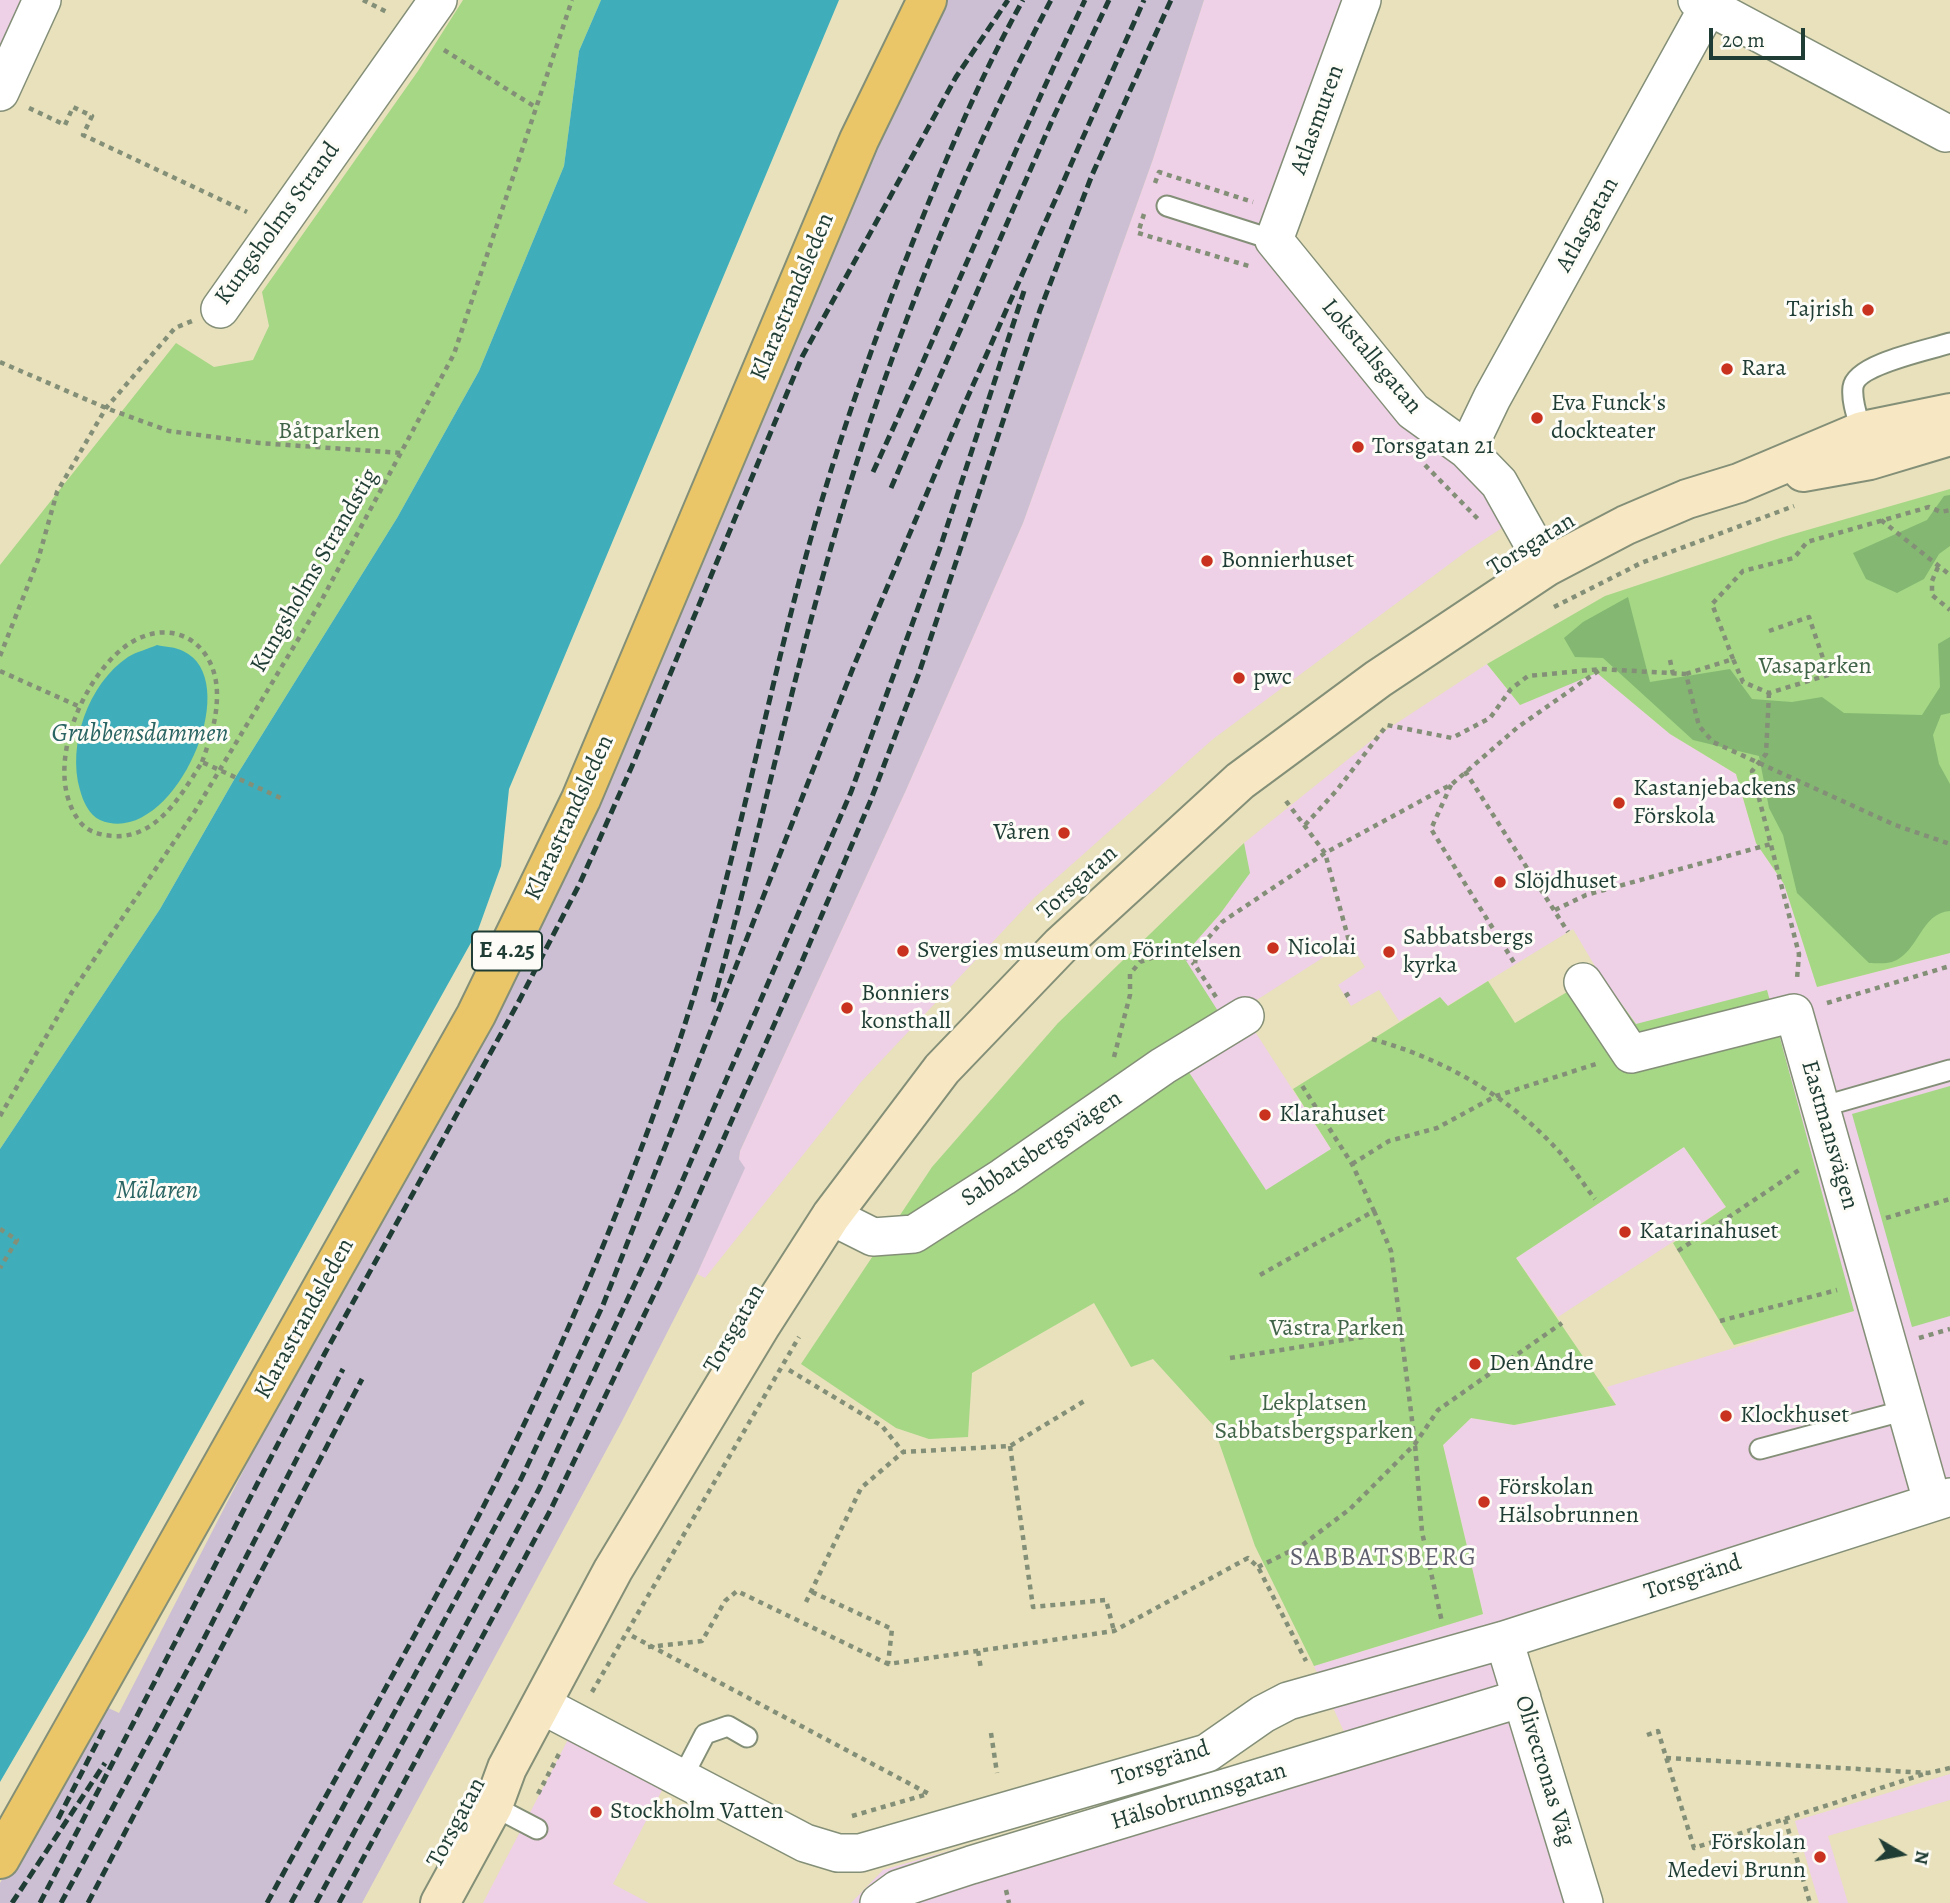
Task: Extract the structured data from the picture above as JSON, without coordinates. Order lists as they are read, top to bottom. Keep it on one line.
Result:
{"streets":{"highway":["Klarastrandsleden","E 4.25"],"main road":["Torsgatan"],"street":["Atlasmuren","Kungsholms Strand","Atlasgatan","Lokstallsgatan","Eastmansvägen","Sabbatsbergsvägen","Torsgränd","Olivecronas Väg","Hälsobrunnsgatan"],"path":["Kungsholms Strandstig"]},"crossings":[["Atlasmuren","Lokstallsgatan"],["Atlasgatan","Lokstallsgatan"],["Lokstallsgatan","Torsgatan"],["Torsgatan","Sabbatsbergsvägen"],["Torsgatan","Torsgränd"],["Eastmansvägen","Torsgränd"],["Torsgränd","Olivecronas Väg"],["Olivecronas Väg","Hälsobrunnsgatan"]],"districts":["SABBATSBERG"],"water":["Grubbensdammen","Mälaren"],"parks":["Båtparken","Vasaparken","Västra Parken","Lekplatsen Sabbatsbergsparken"],"places":["Tajrish","Rara","Eva Funck's dockteater","Torsgatan 21","Bonnierhuset","pwc","Kastanjebackens Förskola","Våren","Slöjdhuset","Nicolai","Svergies museum om Förintelsen","Sabbatsbergs kyrka","Bonniers konsthall","Klarahuset","Katarinahuset","Den Andre","Klockhuset","Förskolan Hälsobrunnen","Stockholm Vatten","Förskolan Medevi Brunn"],"scale_bar":"20 m","north":"right"}
